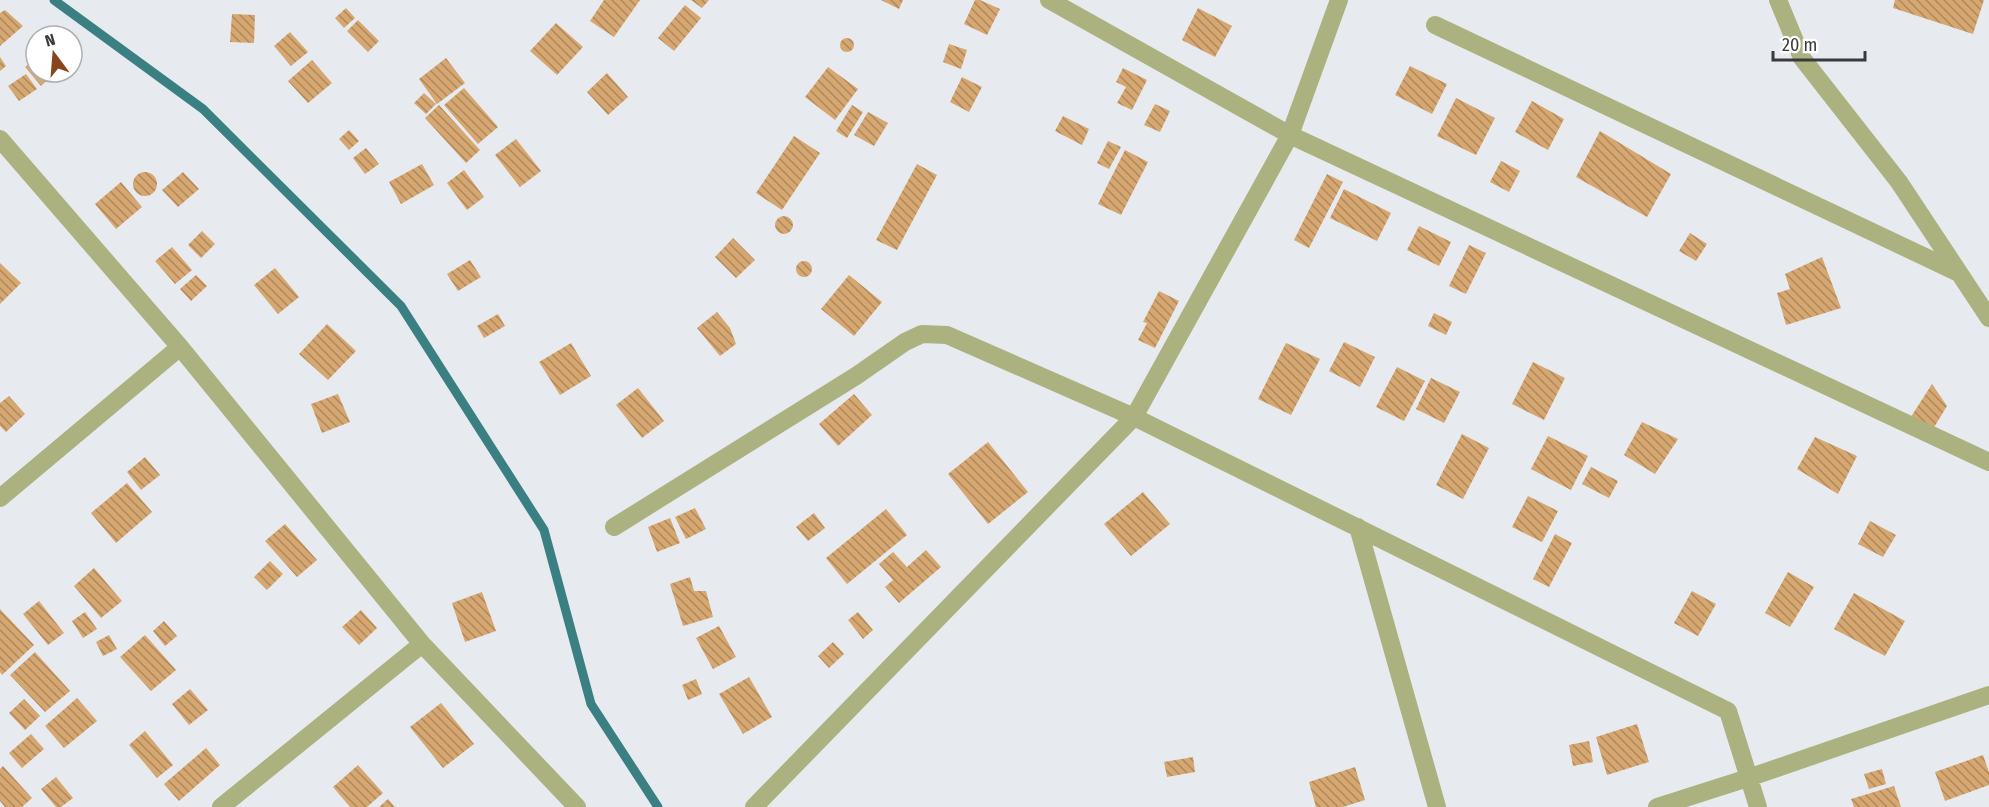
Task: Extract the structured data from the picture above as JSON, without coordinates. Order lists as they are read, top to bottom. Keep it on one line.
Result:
{"scale_bar":"20 m","north":"top"}
